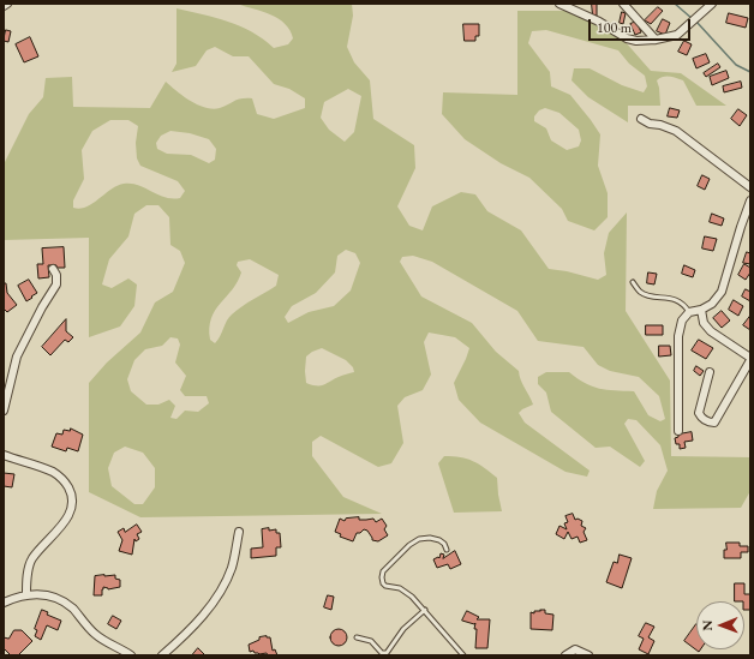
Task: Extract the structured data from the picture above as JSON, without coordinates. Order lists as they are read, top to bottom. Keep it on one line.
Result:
{"scale_bar":"100 m","north":"left"}
